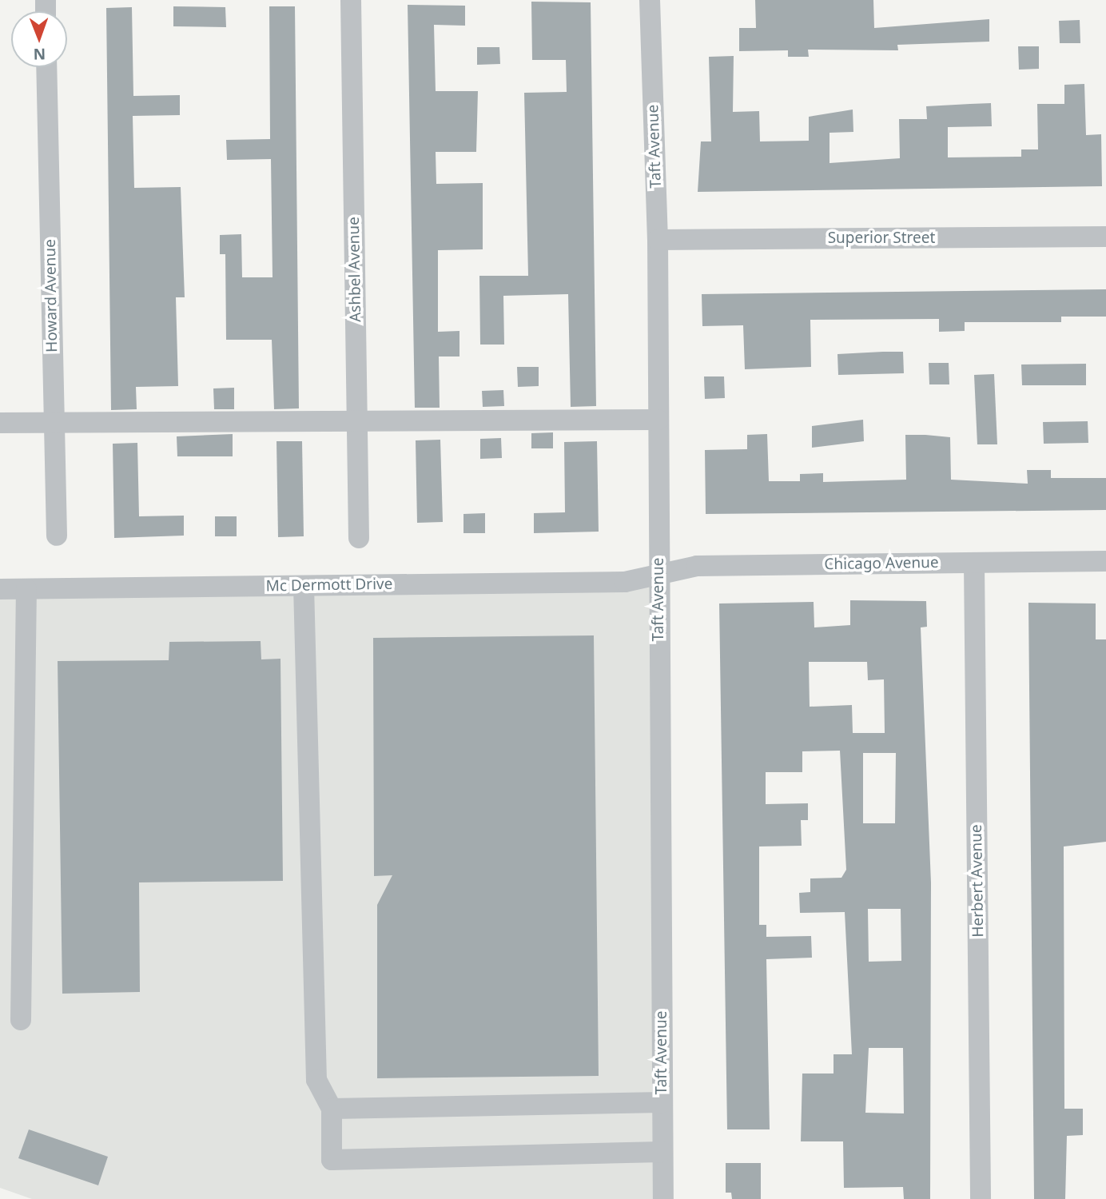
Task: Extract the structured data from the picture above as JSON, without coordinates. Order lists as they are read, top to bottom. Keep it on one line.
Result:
{"streets":{"street":["Taft Avenue","Superior Street","Ashbel Avenue","Howard Avenue","Chicago Avenue","Mc Dermott Drive","Herbert Avenue"]},"crossings":[["Taft Avenue","Superior Street"],["Taft Avenue","Chicago Avenue"],["Taft Avenue","Mc Dermott Drive"],["Chicago Avenue","Mc Dermott Drive"],["Chicago Avenue","Herbert Avenue"]],"north":"bottom"}
